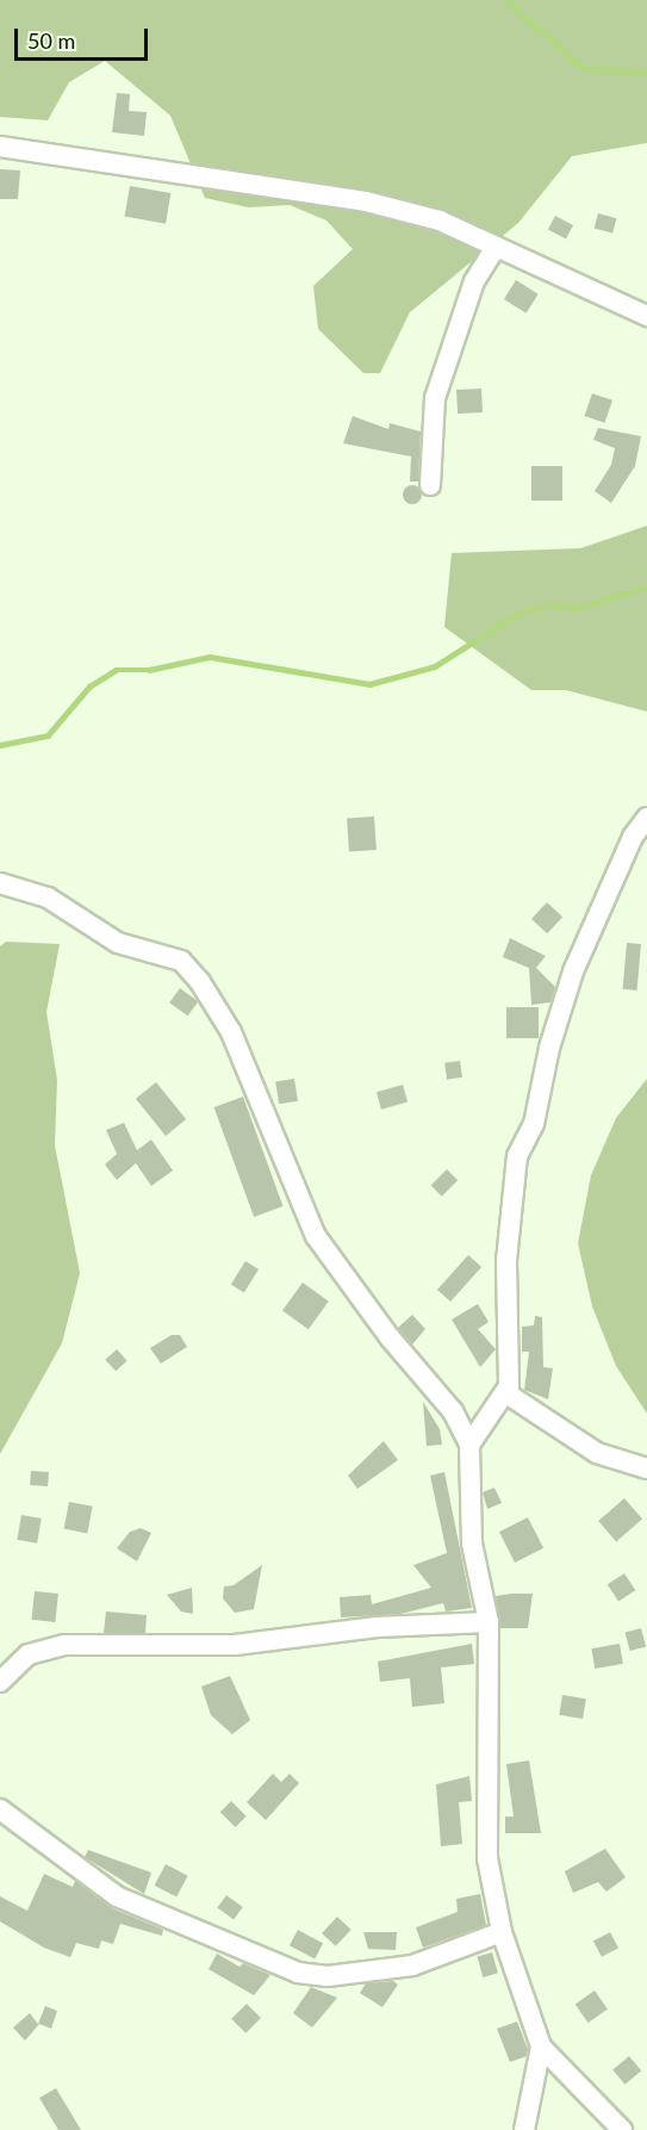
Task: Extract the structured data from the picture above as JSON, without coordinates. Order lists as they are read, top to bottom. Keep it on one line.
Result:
{"scale_bar":"50 m"}
